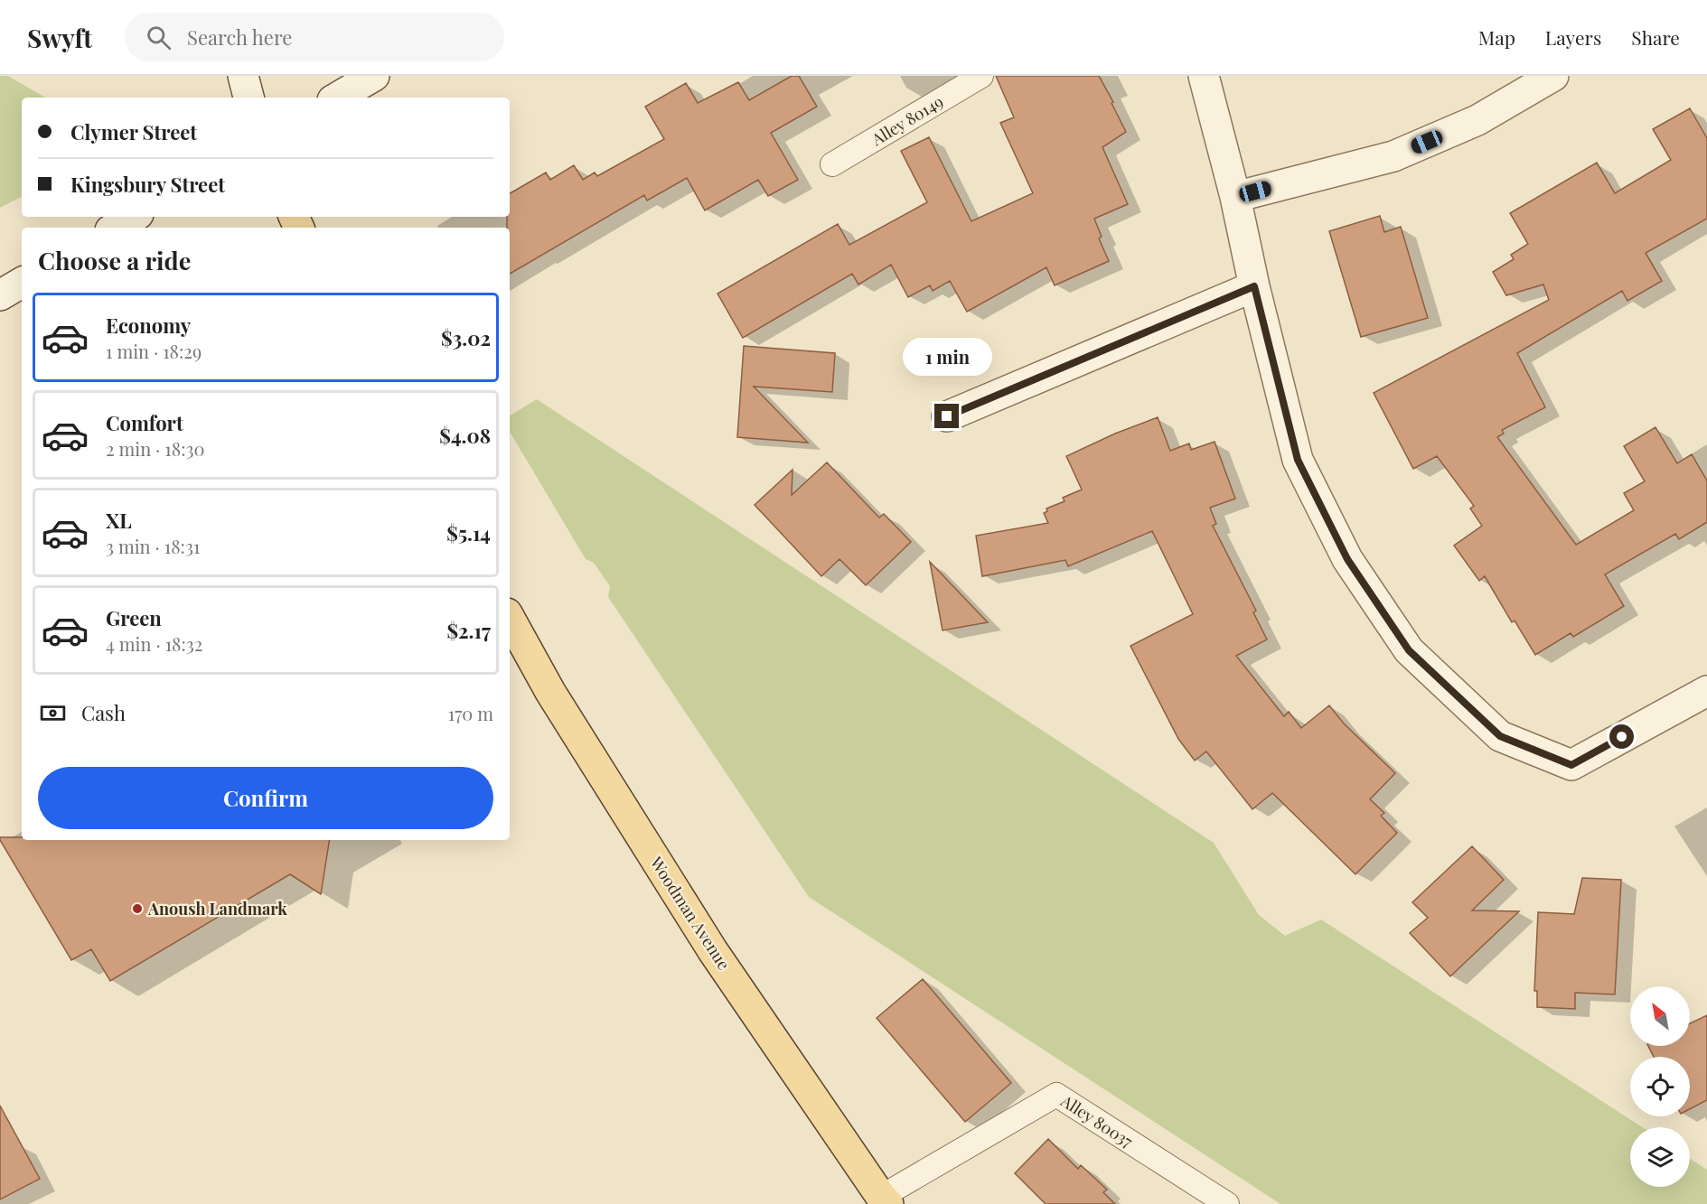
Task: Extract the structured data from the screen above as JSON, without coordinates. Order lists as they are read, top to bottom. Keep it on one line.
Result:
{"streets":{"main road":["Woodman Avenue"],"lane":["Alley 80149","Alley 80037"]},"crossings":[["Woodman Avenue","Alley 80037"]],"places":["Anoush Landmark"],"north":"top left","page":{"header":"Swyft","search":"Search here","nav":["Map","Layers","Share"],"banner":["Clymer Street","Kingsbury Street"],"heading":"Choose a ride","list":[{"name":"Economy","note":"1 min · 18:29","value":"$3.02"},{"name":"Comfort","note":"2 min · 18:30","value":"$4.08"},{"name":"XL","note":"3 min · 18:31","value":"$5.14"},{"name":"Green","note":"4 min · 18:32","value":"$2.17"}],"bubble":"1 min","pay":["Cash","170 m"],"buttons":"Confirm"}}
